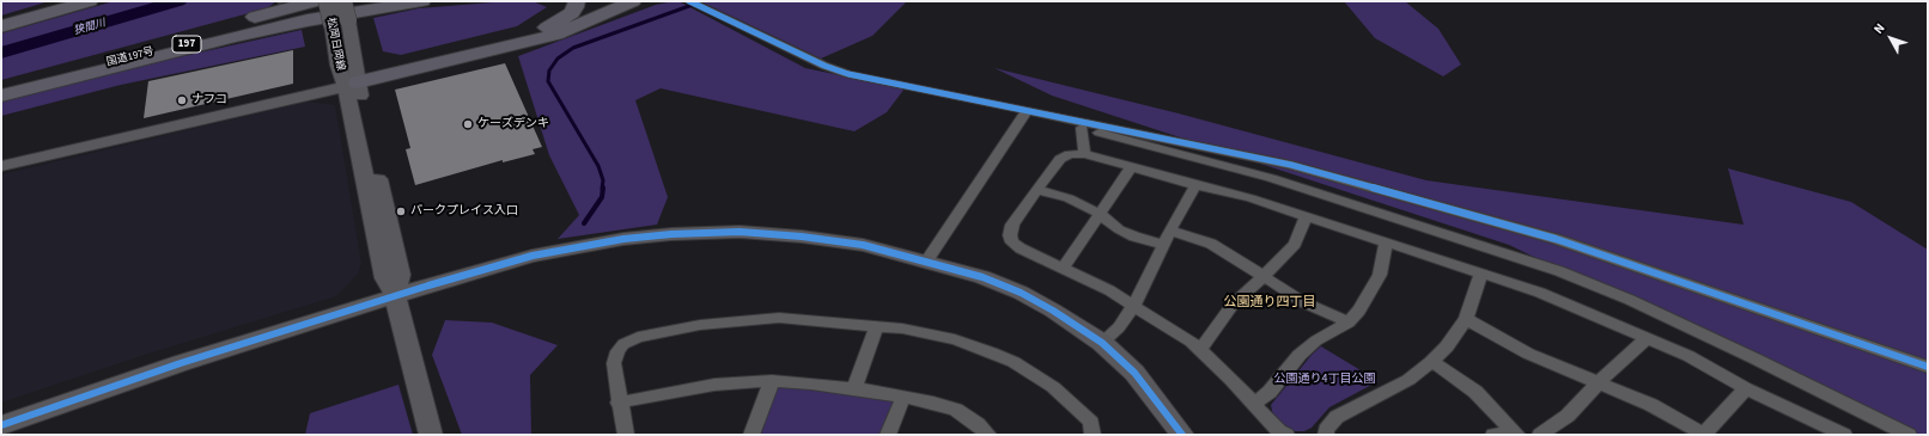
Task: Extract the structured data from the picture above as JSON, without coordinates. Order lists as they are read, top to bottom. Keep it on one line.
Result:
{"streets":{"highway":["197","国道197号"],"street":["松岡日岡線"]},"crossings":[["松岡日岡線","国道197号"]],"districts":["公園通り四丁目"],"water":["狭間川"],"parks":["公園通り4丁目公園"],"places":["ナフコ","ケーズデンキ","パークプレイス入口"],"north":"top left"}
